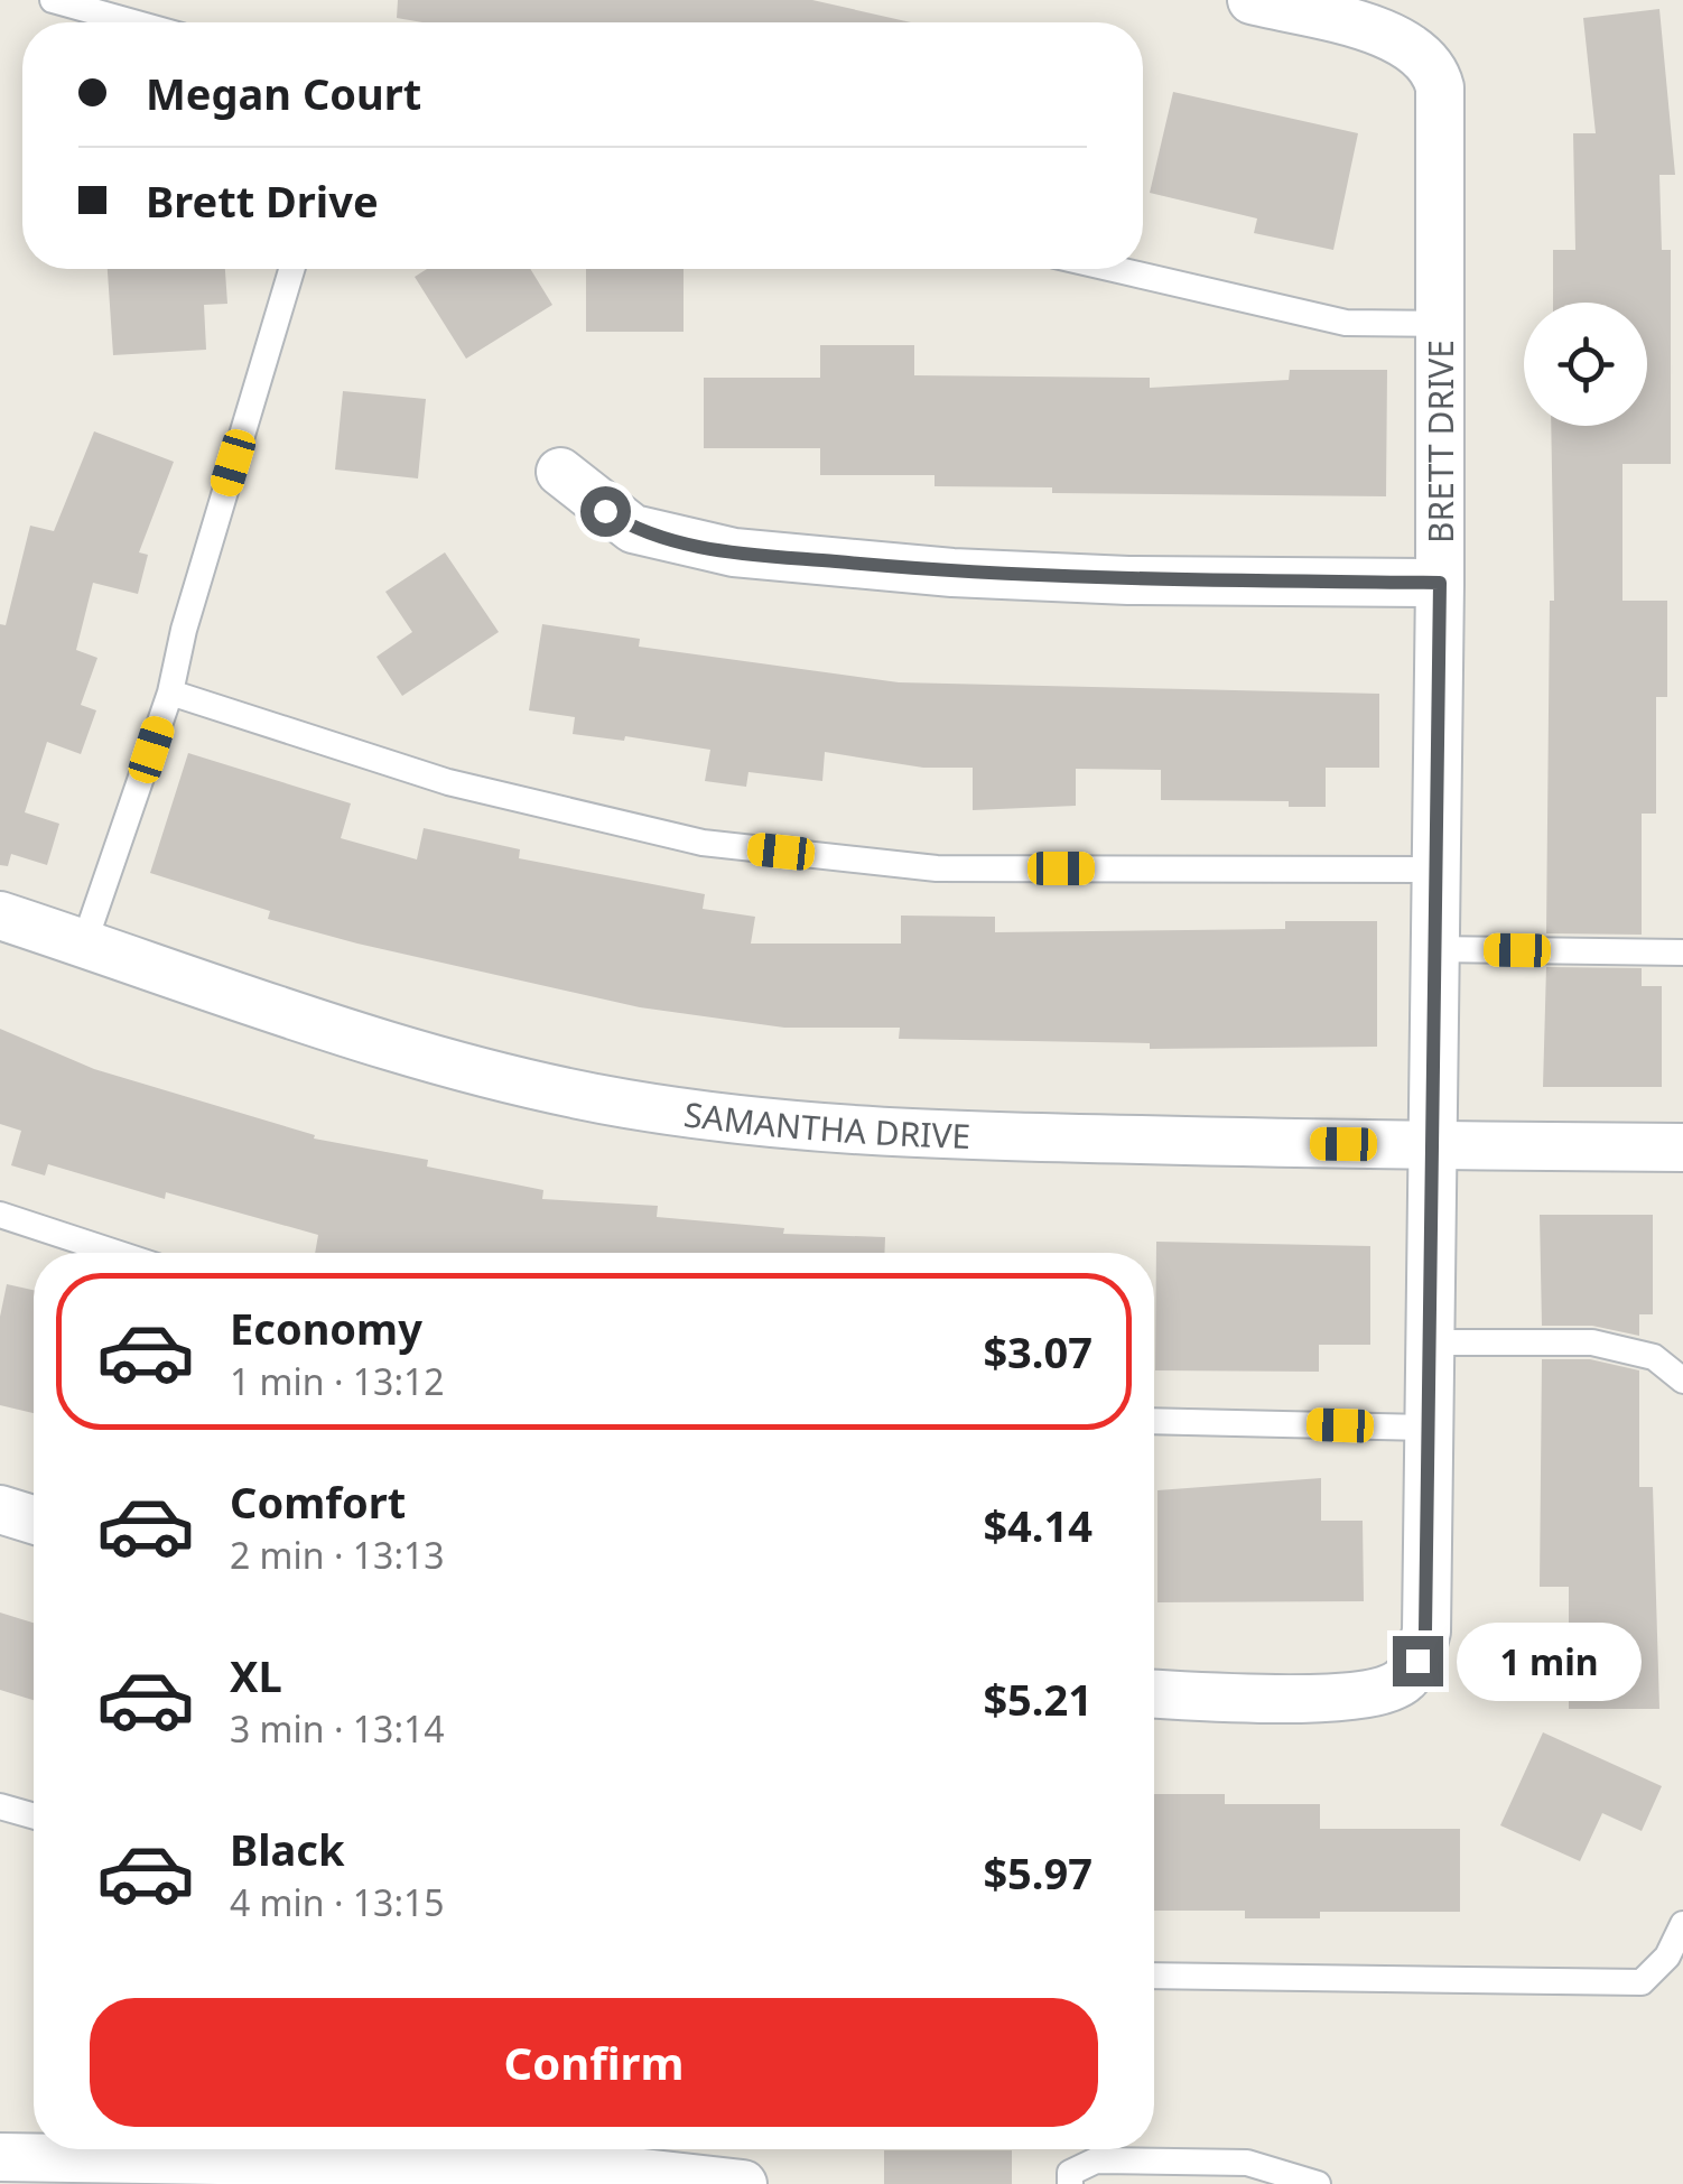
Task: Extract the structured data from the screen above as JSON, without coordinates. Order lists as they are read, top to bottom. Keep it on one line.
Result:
{"streets":{"street":["BRETT DRIVE","SAMANTHA DRIVE"]},"crossings":[["BRETT DRIVE","SAMANTHA DRIVE"]],"page":{"banner":["Megan Court","Brett Drive"],"list":[{"name":"Economy","note":"1 min · 13:12","value":"$3.07"},{"name":"Comfort","note":"2 min · 13:13","value":"$4.14"},{"name":"XL","note":"3 min · 13:14","value":"$5.21"},{"name":"Black","note":"4 min · 13:15","value":"$5.97"}],"bubble":"1 min","buttons":"Confirm"}}
